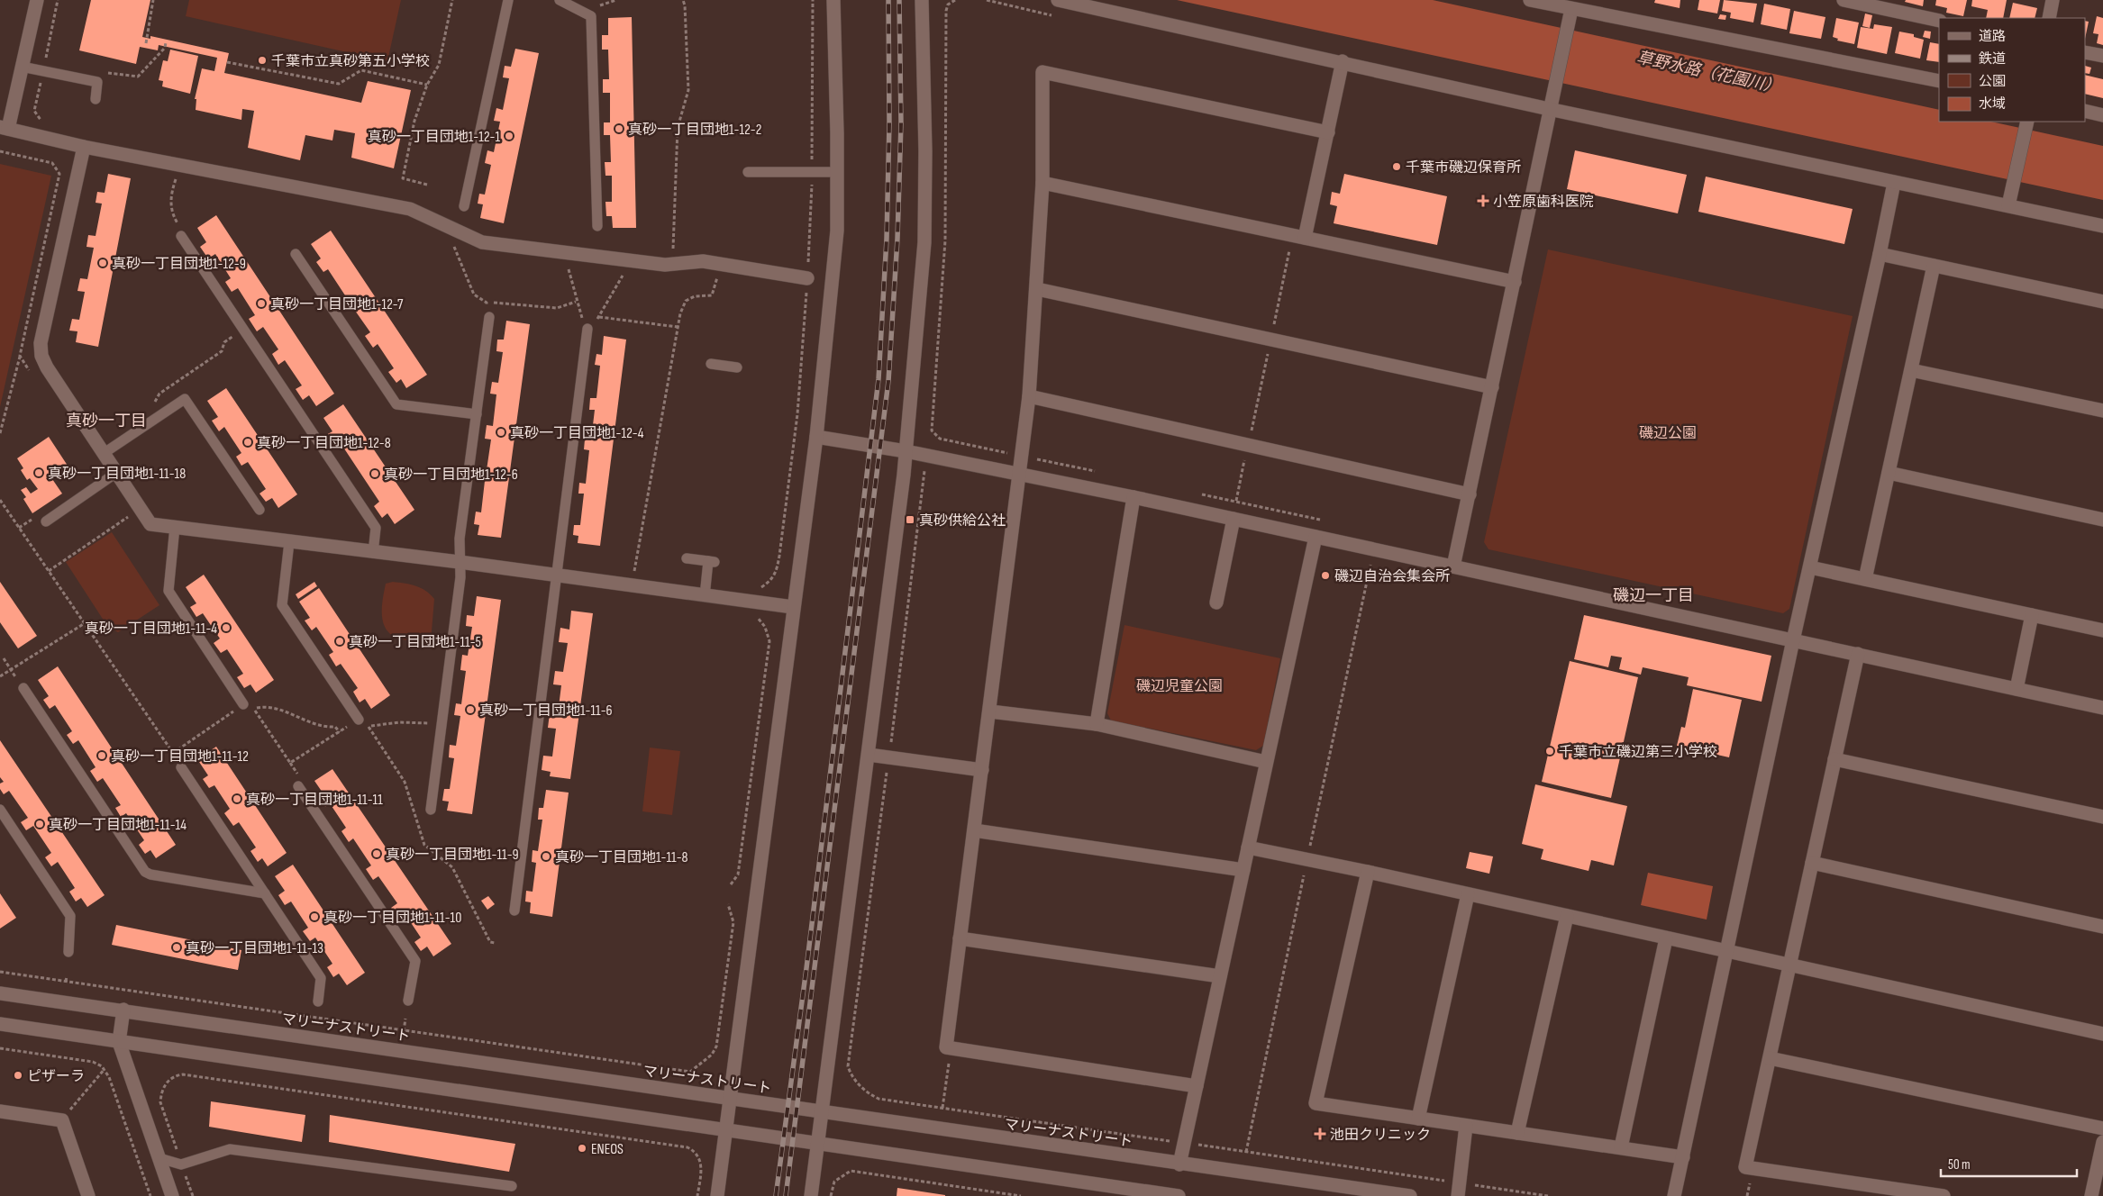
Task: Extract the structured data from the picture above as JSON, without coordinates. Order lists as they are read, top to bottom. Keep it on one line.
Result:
{"streets":{"street":["マリーナストリート"]},"districts":["真砂一丁目","磯辺一丁目"],"water":["草野水路（花園川）"],"parks":["磯辺公園","磯辺児童公園"],"places":{"other":["千葉市立真砂第五小学校","真砂一丁目団地1-12-2","真砂一丁目団地1-12-1","千葉市磯辺保育所","真砂一丁目団地1-12-9","真砂一丁目団地1-12-7","真砂一丁目団地1-12-4","真砂一丁目団地1-12-8","真砂一丁目団地1-11-18","真砂一丁目団地1-12-6","磯辺自治会集会所","真砂一丁目団地1-11-4","真砂一丁目団地1-11-5","真砂一丁目団地1-11-6","千葉市立磯辺第三小学校","真砂一丁目団地1-11-12","真砂一丁目団地1-11-11","真砂一丁目団地1-11-14","真砂一丁目団地1-11-9","真砂一丁目団地1-11-8","真砂一丁目団地1-11-10","真砂一丁目団地1-11-13","ピザーラ","ENEOS"],"health":["小笠原歯科医院","池田クリニック"],"transit":["真砂供給公社"]},"legend":["道路","鉄道","公園","水域"],"scale_bar":"50 m"}
